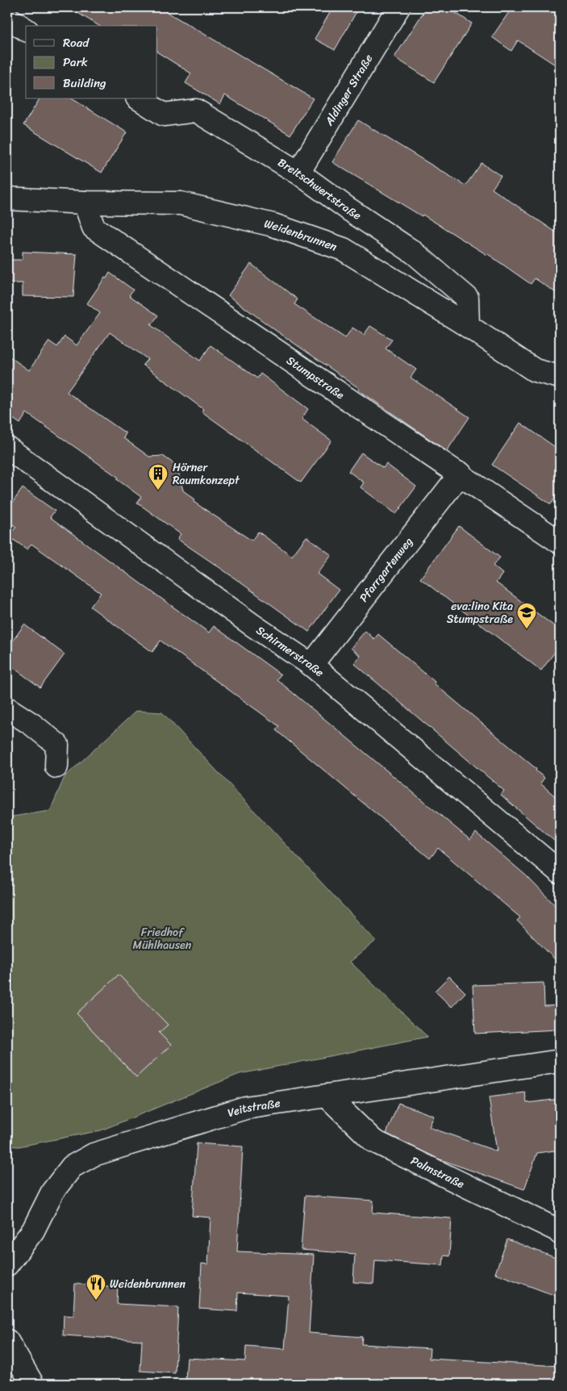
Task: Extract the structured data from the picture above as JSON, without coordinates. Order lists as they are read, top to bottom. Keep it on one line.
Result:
{"streets":{"street":["Aldinger Straße","Breitschwertstraße","Weidenbrunnen","Stumpstraße","Pfarrgartenweg","Schirmerstraße","Veitstraße","Palmstraße"]},"crossings":[["Aldinger Straße","Breitschwertstraße"],["Breitschwertstraße","Weidenbrunnen"],["Weidenbrunnen","Stumpstraße"],["Stumpstraße","Pfarrgartenweg"],["Pfarrgartenweg","Schirmerstraße"],["Veitstraße","Palmstraße"]],"parks":["Friedhof Mühlhausen"],"places":{"building":["Hörner Raumkonzept"],"school or university":["eva:lino Kita Stumpstraße"],"restaurant":["Weidenbrunnen"]},"legend":["Road","Park","Building"]}
